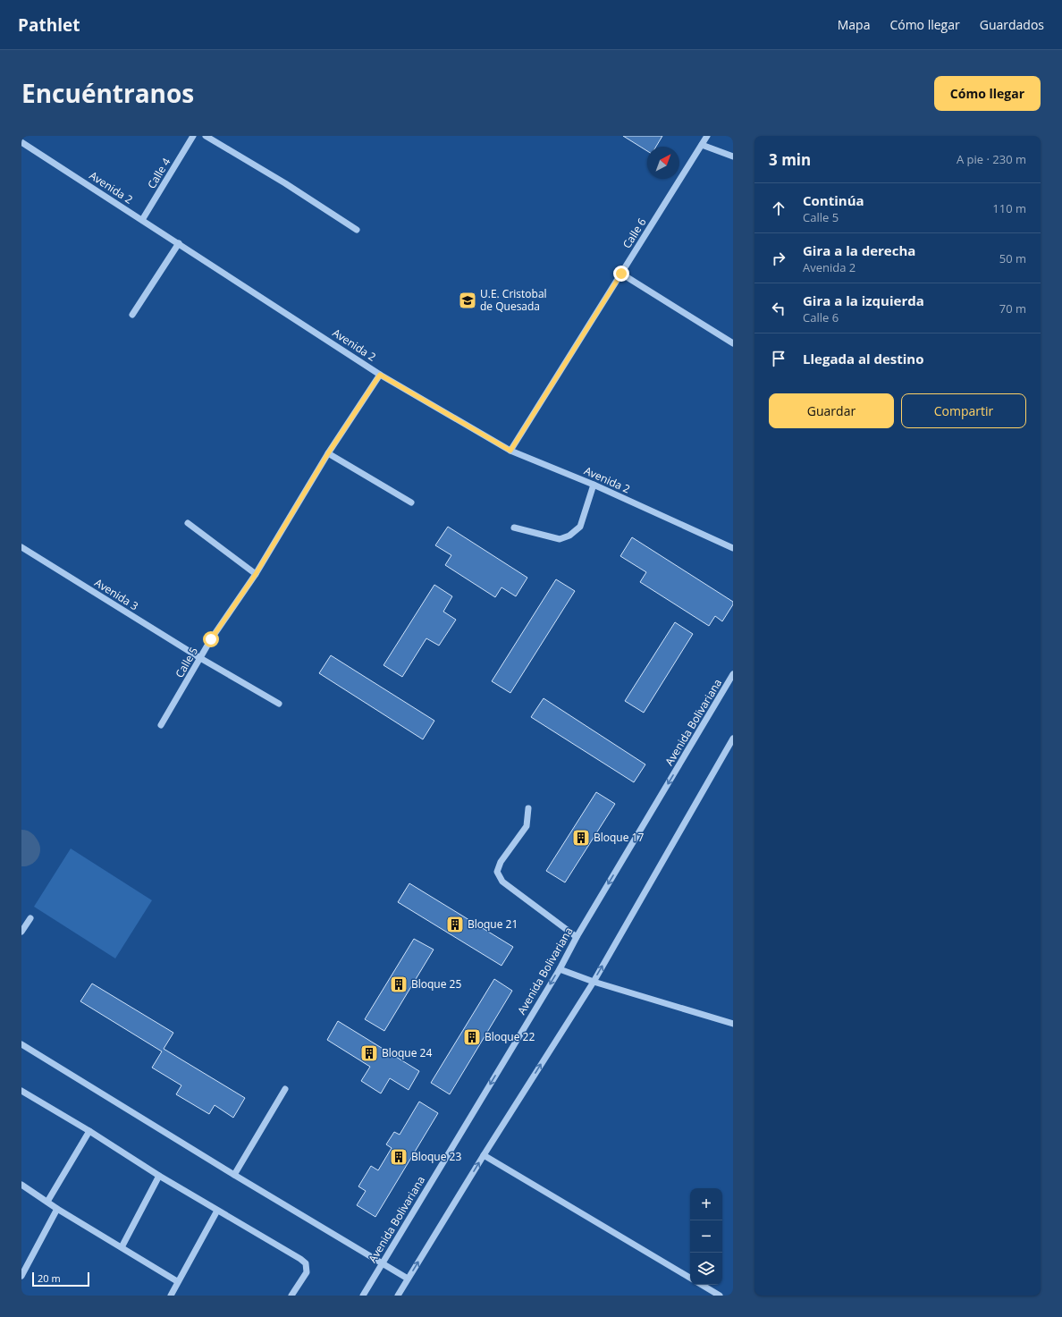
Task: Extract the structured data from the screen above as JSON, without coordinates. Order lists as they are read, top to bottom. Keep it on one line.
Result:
{"streets":{"street":["Calle 4","Avenida 2","Calle 6","Avenida 3","Calle 5","Avenida Bolivariana"]},"crossings":[["Calle 4","Avenida 2"],["Avenida 2","Calle 6"],["Avenida 2","Calle 5"],["Avenida 3","Calle 5"]],"places":{"school or university":["U.E. Cristobal de Quesada"],"building":["Bloque 17","Bloque 21","Bloque 25","Bloque 22","Bloque 24","Bloque 23"]},"scale_bar":"20 m","north":"top right","page":{"header":"Pathlet","nav":["Mapa","Cómo llegar","Guardados"],"title":"Encuéntranos","buttons":["Cómo llegar",["Guardar","Compartir"]],"heading":["3 min","A pie · 230 m"],"list":[["Continúa","Calle 5","110 m"],["Gira a la derecha","Avenida 2","50 m"],["Gira a la izquierda","Calle 6","70 m"],"Llegada al destino"],"map_buttons":["+","−"],"scale":"20 m"}}
